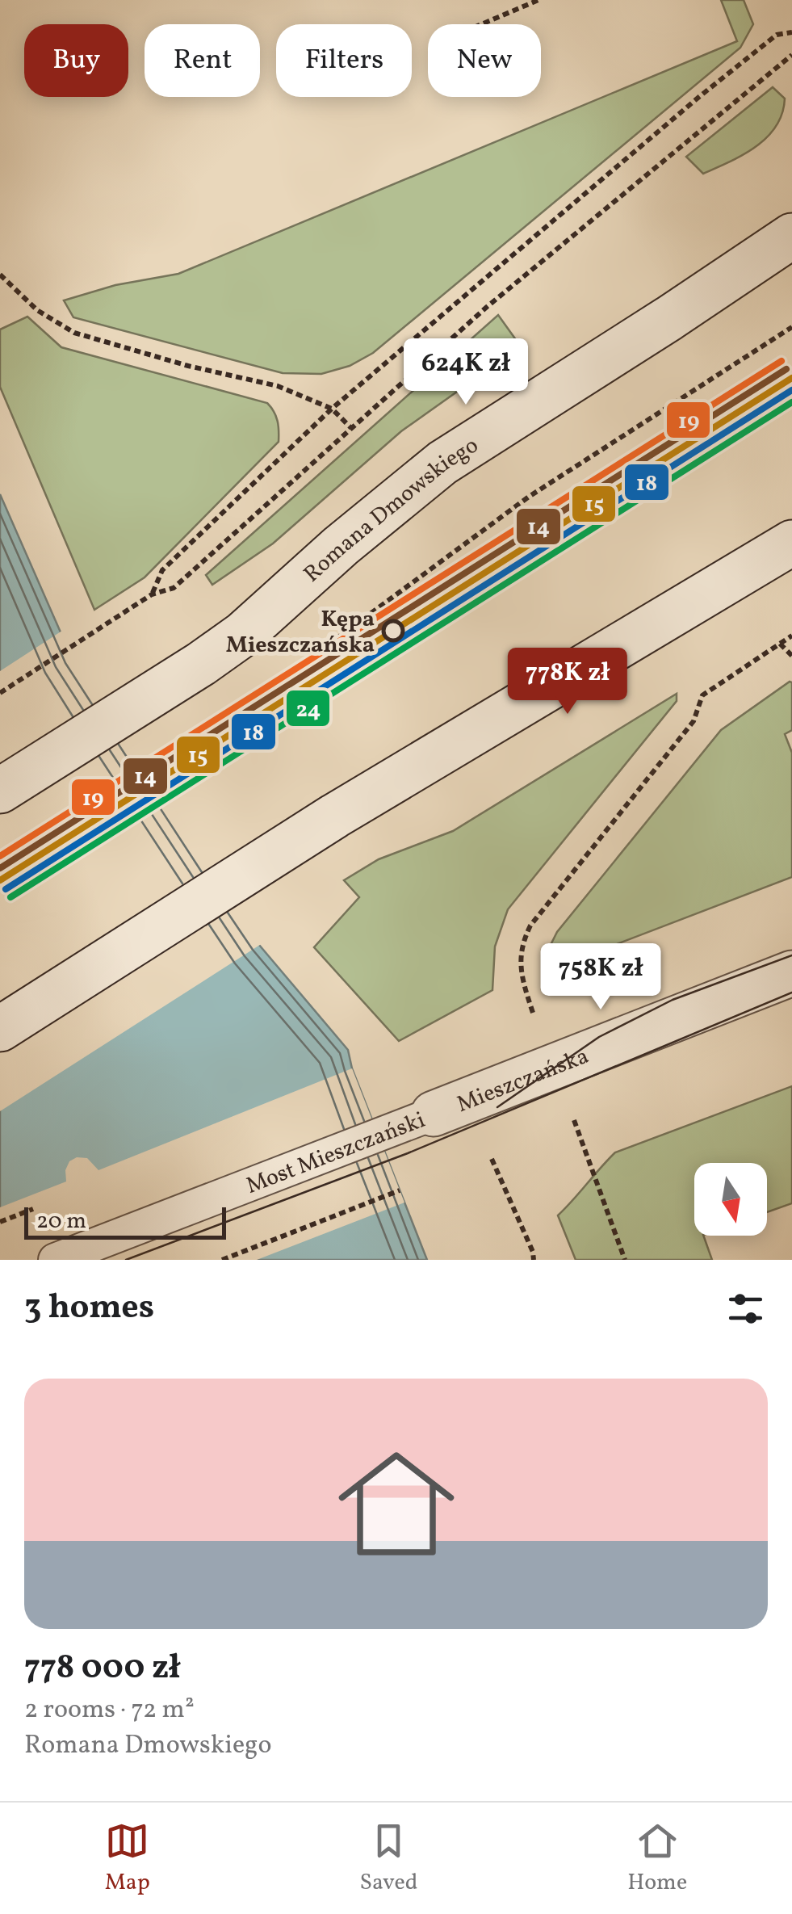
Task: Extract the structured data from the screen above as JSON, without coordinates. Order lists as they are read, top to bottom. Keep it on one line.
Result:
{"streets":{"main road":["Romana Dmowskiego","Mieszczańska"],"lane":["Most Mieszczański"]},"crossings":[["Mieszczańska","Most Mieszczański"]],"places":["Kępa Mieszczańska"],"lines":["transit line 19","transit line 14","transit line 15","transit line 18","transit line 24"],"scale_bar":"20 m","north":"bottom","page":{"chip":["Buy","Rent","Filters","New"],"price":["624K zł","778K zł","758K zł"],"scale":"20 m","heading":"3 homes","list":[{"name":"778 000 zł","note":"2 rooms · 72 m² · Romana Dmowskiego"}],"tabs":["Map","Saved","Home"]}}
